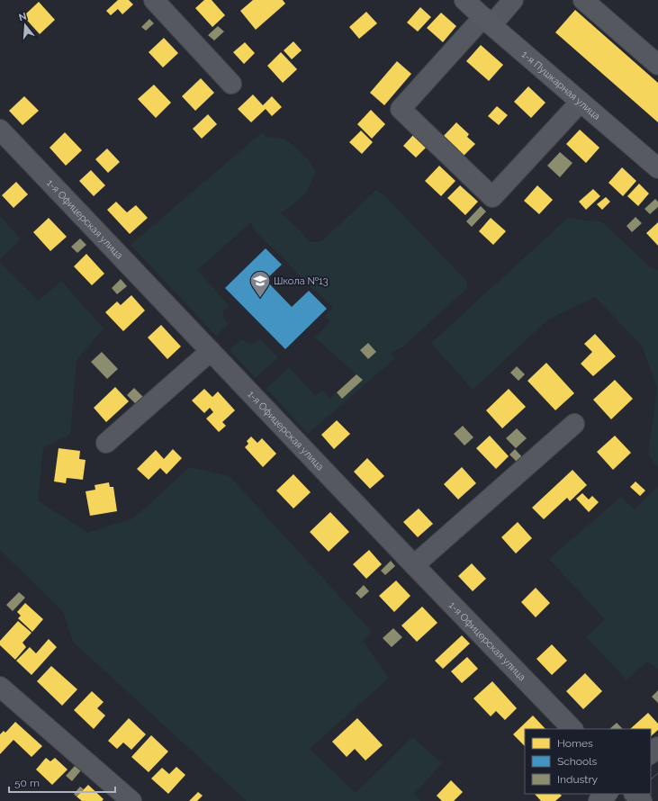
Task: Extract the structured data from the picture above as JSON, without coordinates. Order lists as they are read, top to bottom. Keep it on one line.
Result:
{"streets":{"main road":["1-я Пушкарная улица"],"street":["1-я Офицерская улица"]},"places":{"school or university":["Школа №13"]},"legend":["Homes","Schools","Industry"],"scale_bar":"50 m","north":"top"}
